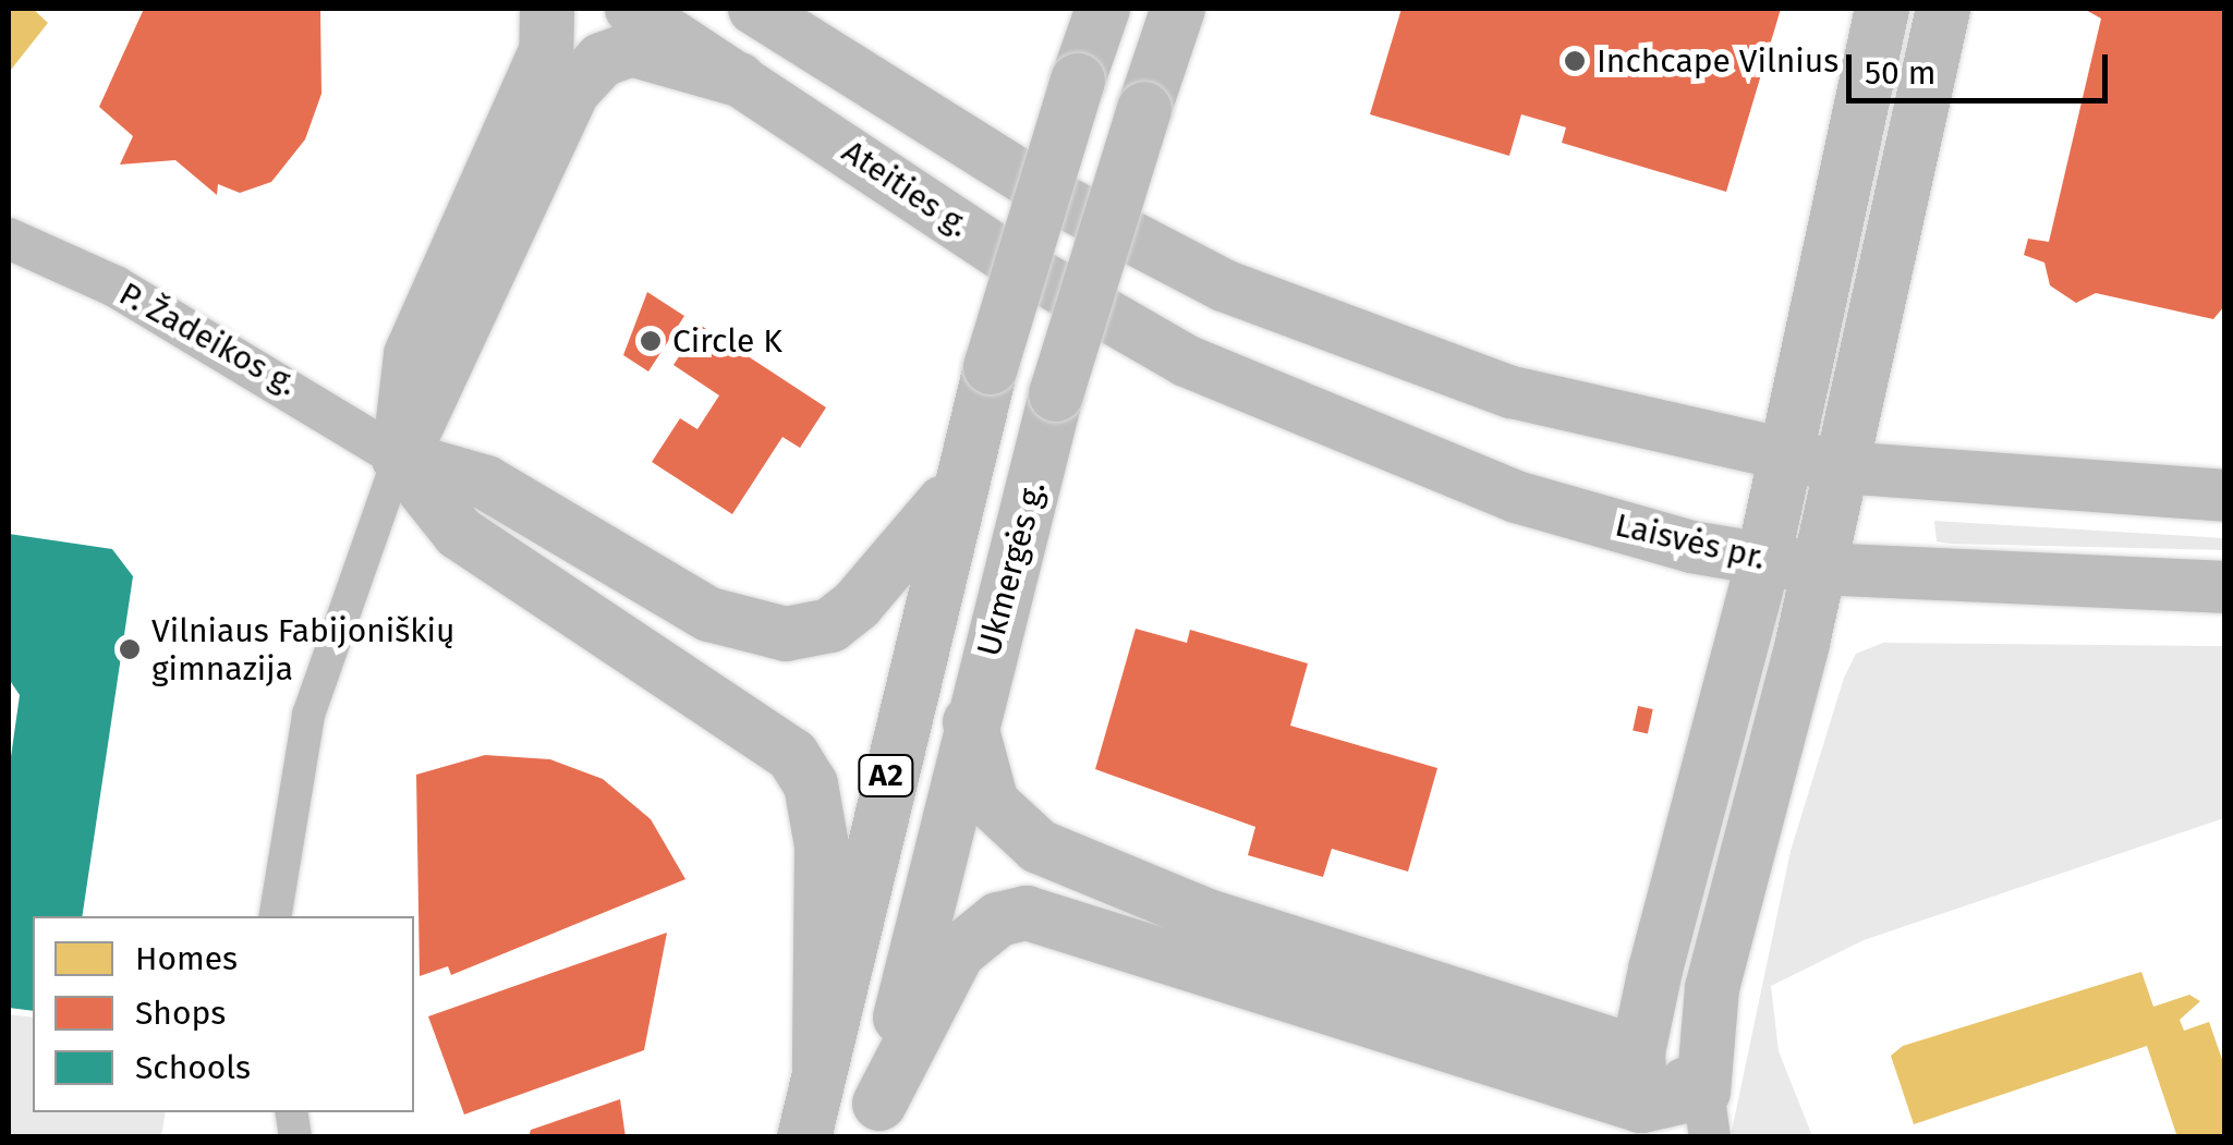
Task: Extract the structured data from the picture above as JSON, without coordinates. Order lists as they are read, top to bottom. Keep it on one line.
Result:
{"streets":{"highway":["Ukmergės g.","A2"],"main road":["Ateities g.","Laisvės pr."],"street":["P. Žadeikos g."]},"crossings":[["Ateities g.","Laisvės pr."]],"places":["Inchcape Vilnius","Circle K","Vilniaus Fabijoniškių gimnazija"],"legend":["Homes","Shops","Schools"],"scale_bar":"50 m"}
